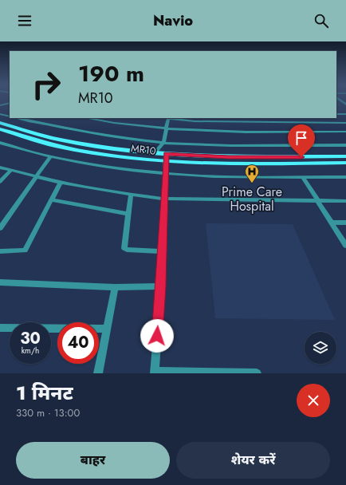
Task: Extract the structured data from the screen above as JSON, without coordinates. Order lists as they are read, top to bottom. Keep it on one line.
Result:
{"streets":{"main road":["MR10"]},"places":{"hospital":["Prime Care Hospital"]},"page":{"header":"Navio","turn":["190 m","MR10"],"speed":"30 km/h","limit":"40","heading":["1 मिनट","330 m · 13:00"],"buttons":["बाहर","शेयर करें"]}}
